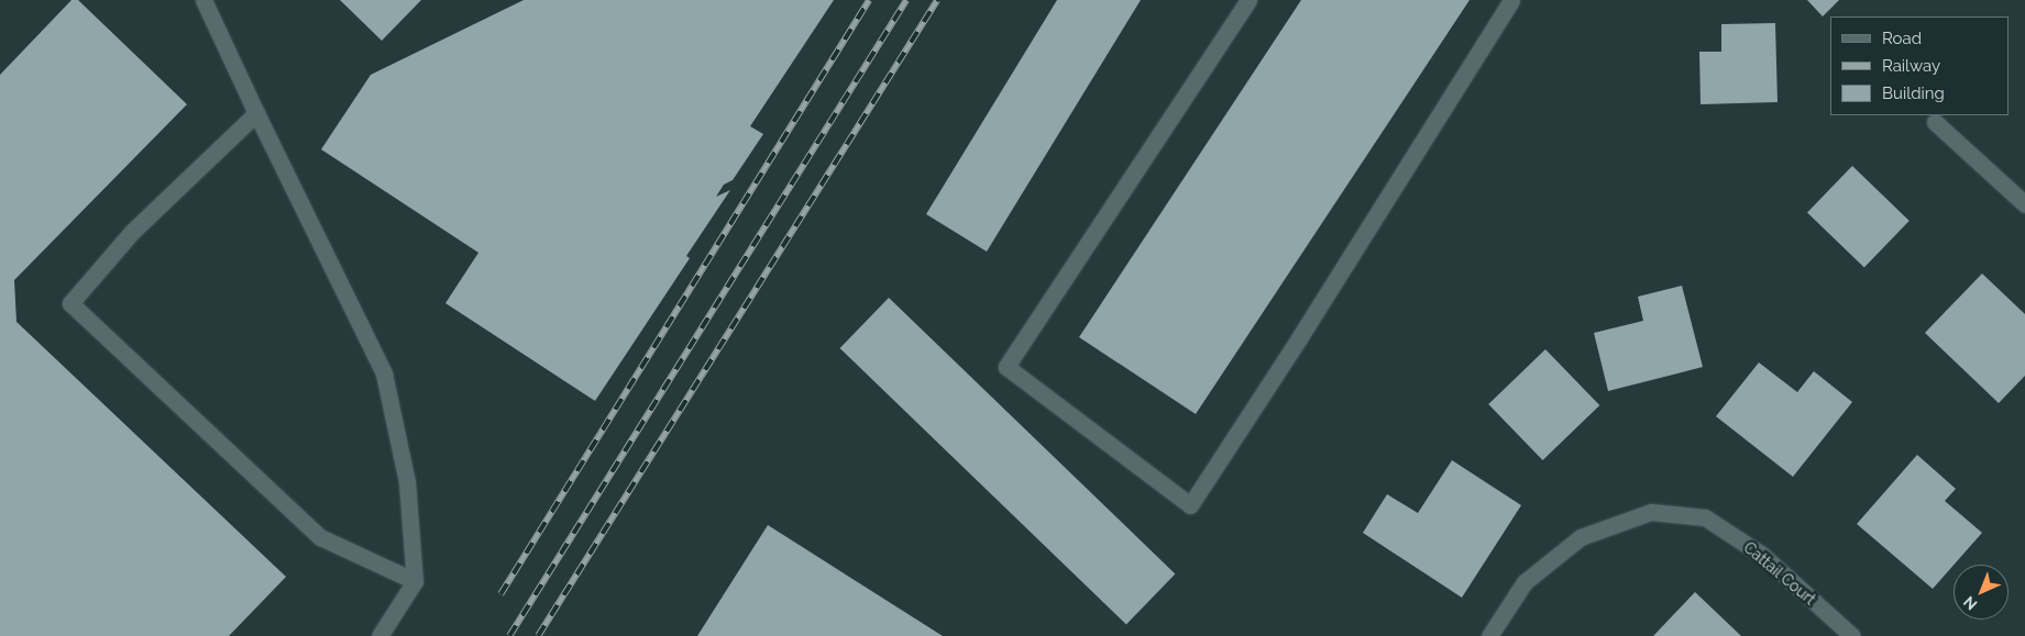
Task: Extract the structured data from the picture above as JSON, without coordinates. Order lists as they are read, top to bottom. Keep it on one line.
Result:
{"streets":{"street":["Cattail Court"]},"legend":["Road","Railway","Building"],"north":"bottom left"}
